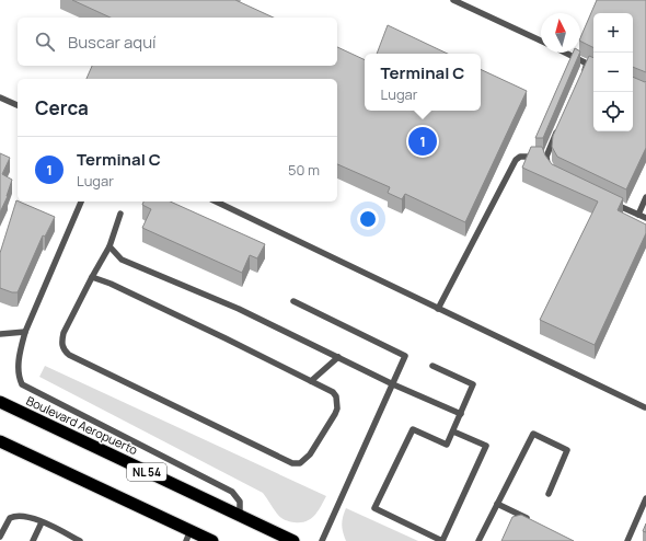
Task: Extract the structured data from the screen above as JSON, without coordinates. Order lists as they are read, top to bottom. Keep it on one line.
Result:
{"streets":{"highway":["Boulevard Aeropuerto","NL 54"]},"north":"top","page":{"map_buttons":["+","−"],"search":"Buscar aquí","popup":["Terminal C","Lugar"],"heading":"Cerca","pins":"1","list":[{"mark":"1","name":"Terminal C","note":"Lugar","value":"50 m"}]}}
